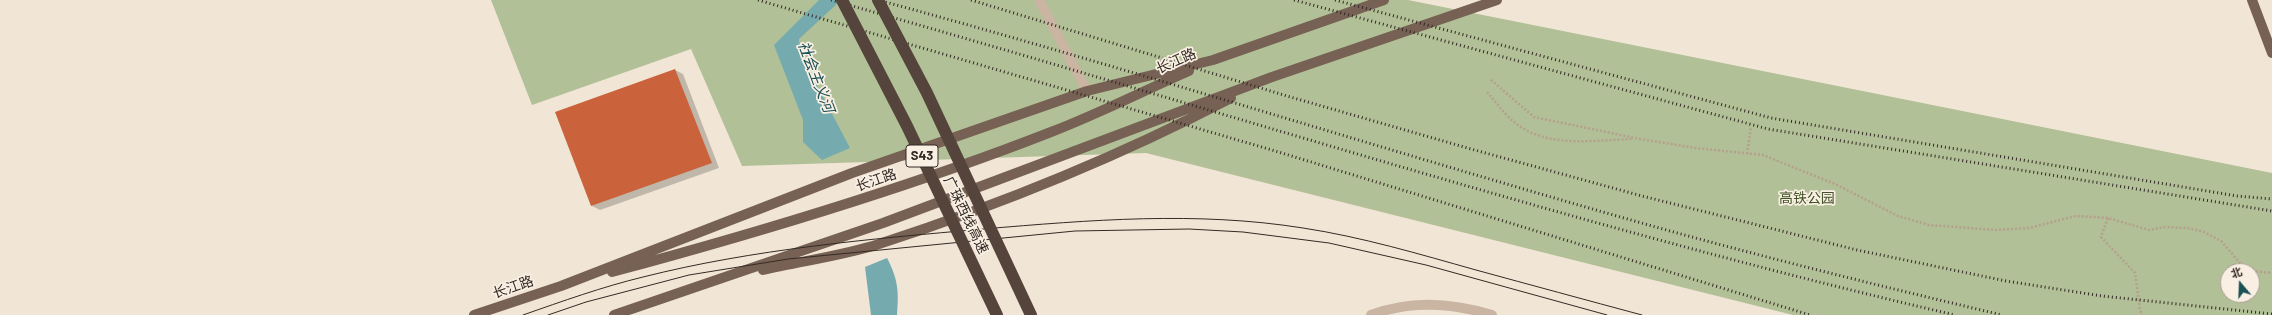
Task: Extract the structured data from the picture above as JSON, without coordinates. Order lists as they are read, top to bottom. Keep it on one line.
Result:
{"streets":{"highway":["S43","广珠西线高速"],"main road":["长江路"]},"water":["社会主义河"],"parks":["高铁公园"],"north":"top"}
